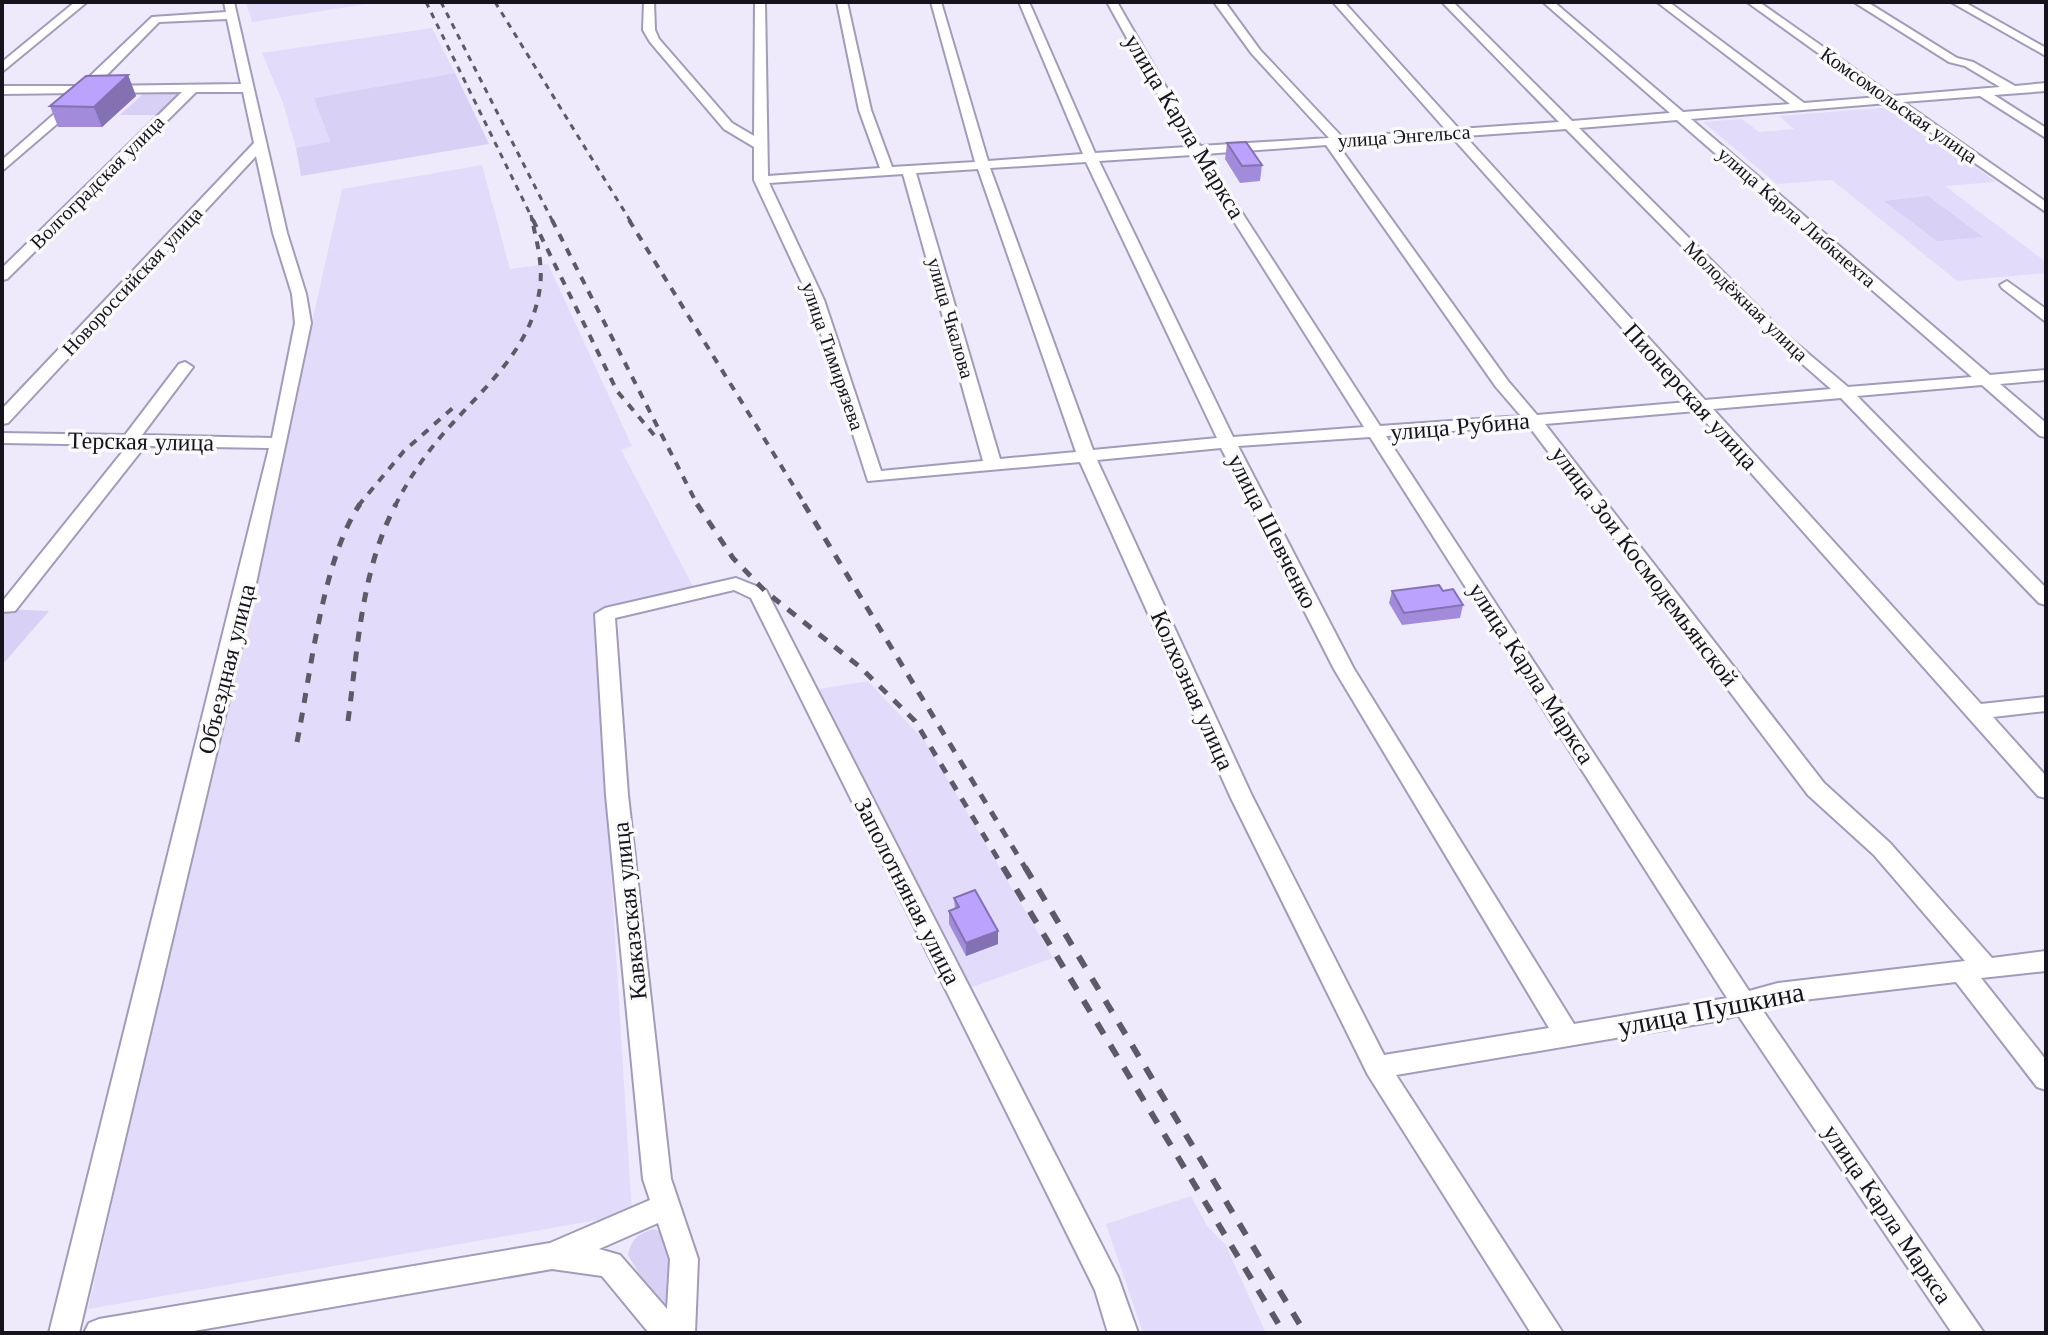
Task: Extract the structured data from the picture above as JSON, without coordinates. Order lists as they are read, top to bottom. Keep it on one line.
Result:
{"streets":{"street":["Комсомольская улица","улица Карла Маркса","улица Энгельса","Волгоградская улица","улица Карла Либкнехта","Новороссийская улица","Молодёжная улица","улица Чкалова","улица Тимирязева","Пионерская улица","улица Рубина","Терская улица","улица Шевченко","улица Зои Космодемьянской","Объездная улица","Колхозная улица","Заполотняная улица","Кавказская улица","улица Пушкина"]},"crossings":[["Комсомольская улица","улица Энгельса"],["улица Карла Маркса","улица Энгельса"],["улица Карла Маркса","улица Рубина"],["улица Карла Маркса","улица Пушкина"],["улица Энгельса","улица Карла Либкнехта"],["улица Энгельса","Молодёжная улица"],["улица Энгельса","улица Чкалова"],["улица Энгельса","улица Тимирязева"],["улица Энгельса","Пионерская улица"],["улица Энгельса","улица Шевченко"],["улица Энгельса","улица Зои Космодемьянской"],["улица Энгельса","Колхозная улица"],["улица Карла Либкнехта","улица Рубина"],["Новороссийская улица","Объездная улица"],["Молодёжная улица","улица Рубина"],["улица Чкалова","улица Рубина"],["улица Тимирязева","улица Рубина"],["Пионерская улица","улица Рубина"],["улица Рубина","улица Шевченко"],["улица Рубина","улица Зои Космодемьянской"],["улица Рубина","Колхозная улица"],["Терская улица","Объездная улица"],["улица Шевченко","улица Пушкина"],["улица Зои Космодемьянской","улица Пушкина"],["Колхозная улица","улица Пушкина"],["Заполотняная улица","Кавказская улица"]]}
